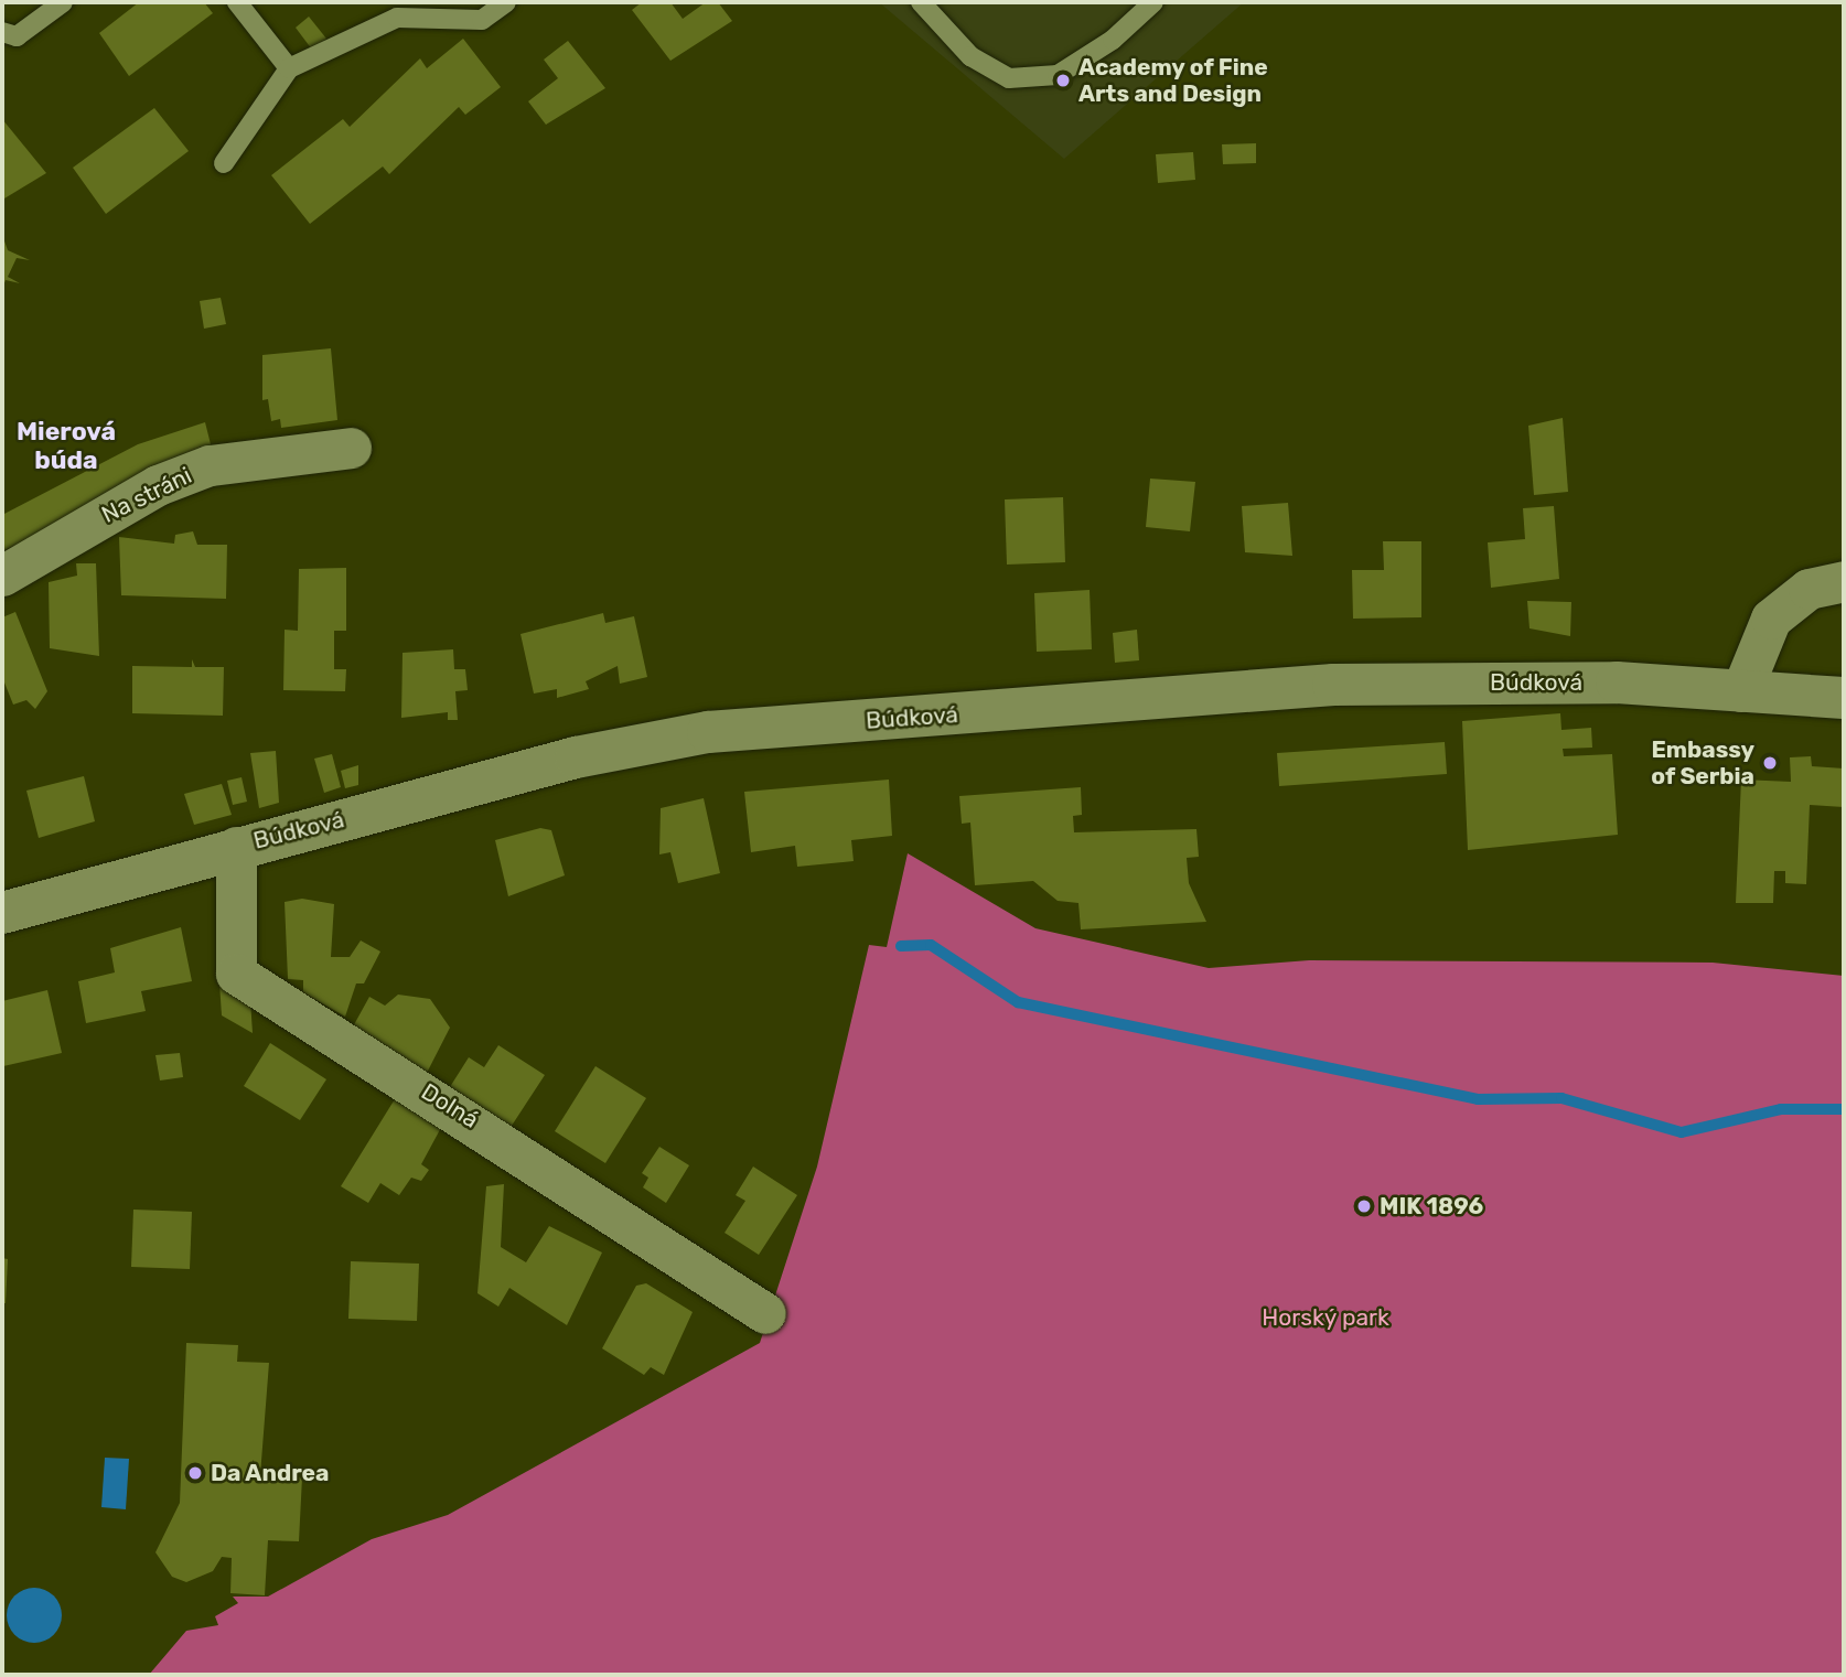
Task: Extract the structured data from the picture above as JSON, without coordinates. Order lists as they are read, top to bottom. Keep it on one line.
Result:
{"streets":{"street":["Na stráni","Búdková","Dolná"]},"crossings":[["Búdková","Dolná"]],"districts":["Mierová búda"],"parks":["Horský park"],"places":["Academy of Fine Arts and Design","Embassy of Serbia","MIK 1896","Da Andrea"]}
